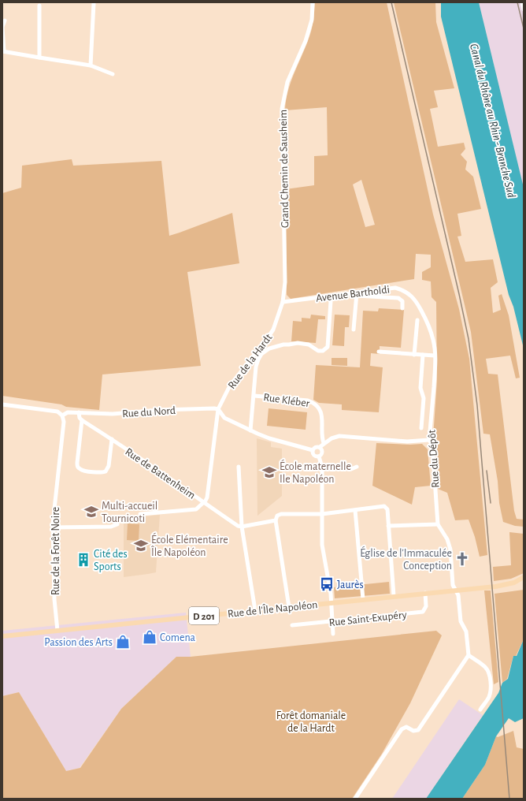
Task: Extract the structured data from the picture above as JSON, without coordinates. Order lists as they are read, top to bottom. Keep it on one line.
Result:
{"streets":{"main road":["Rue de l'Île Napoléon","D 201"],"street":["Grand Chemin de Sausheim","Avenue Bartholdi","Rue de la Hardt","Rue Kléber","Rue du Nord","Rue du Dépôt","Rue de Battenheim","Rue de la Forêt Noire","Rue Saint-Exupéry"]},"crossings":[["Grand Chemin de Sausheim","Avenue Bartholdi"],["Grand Chemin de Sausheim","Rue de la Hardt"],["Avenue Bartholdi","Rue de la Hardt"],["Avenue Bartholdi","Rue du Dépôt"],["Rue de la Hardt","Rue du Nord"],["Rue de la Hardt","Rue de Battenheim"],["Rue de la Forêt Noire","Rue de l'Île Napoléon"],["Rue de l'Île Napoléon","Rue Saint-Exupéry"]],"water":["Canal du Rhône au Rhin - Branche Sud"],"parks":["Forêt domaniale de la Hardt"],"places":{"school or university":["École maternelle Ile Napoléon","Multi-accueil Tournicoti","École Elémentaire Île Napoléon"],"church":["Église de l'Immaculée Conception"],"building":["Cité des Sports"],"bus stop":["Jaurès"],"shop":["Comena","Passion des Arts"]}}
